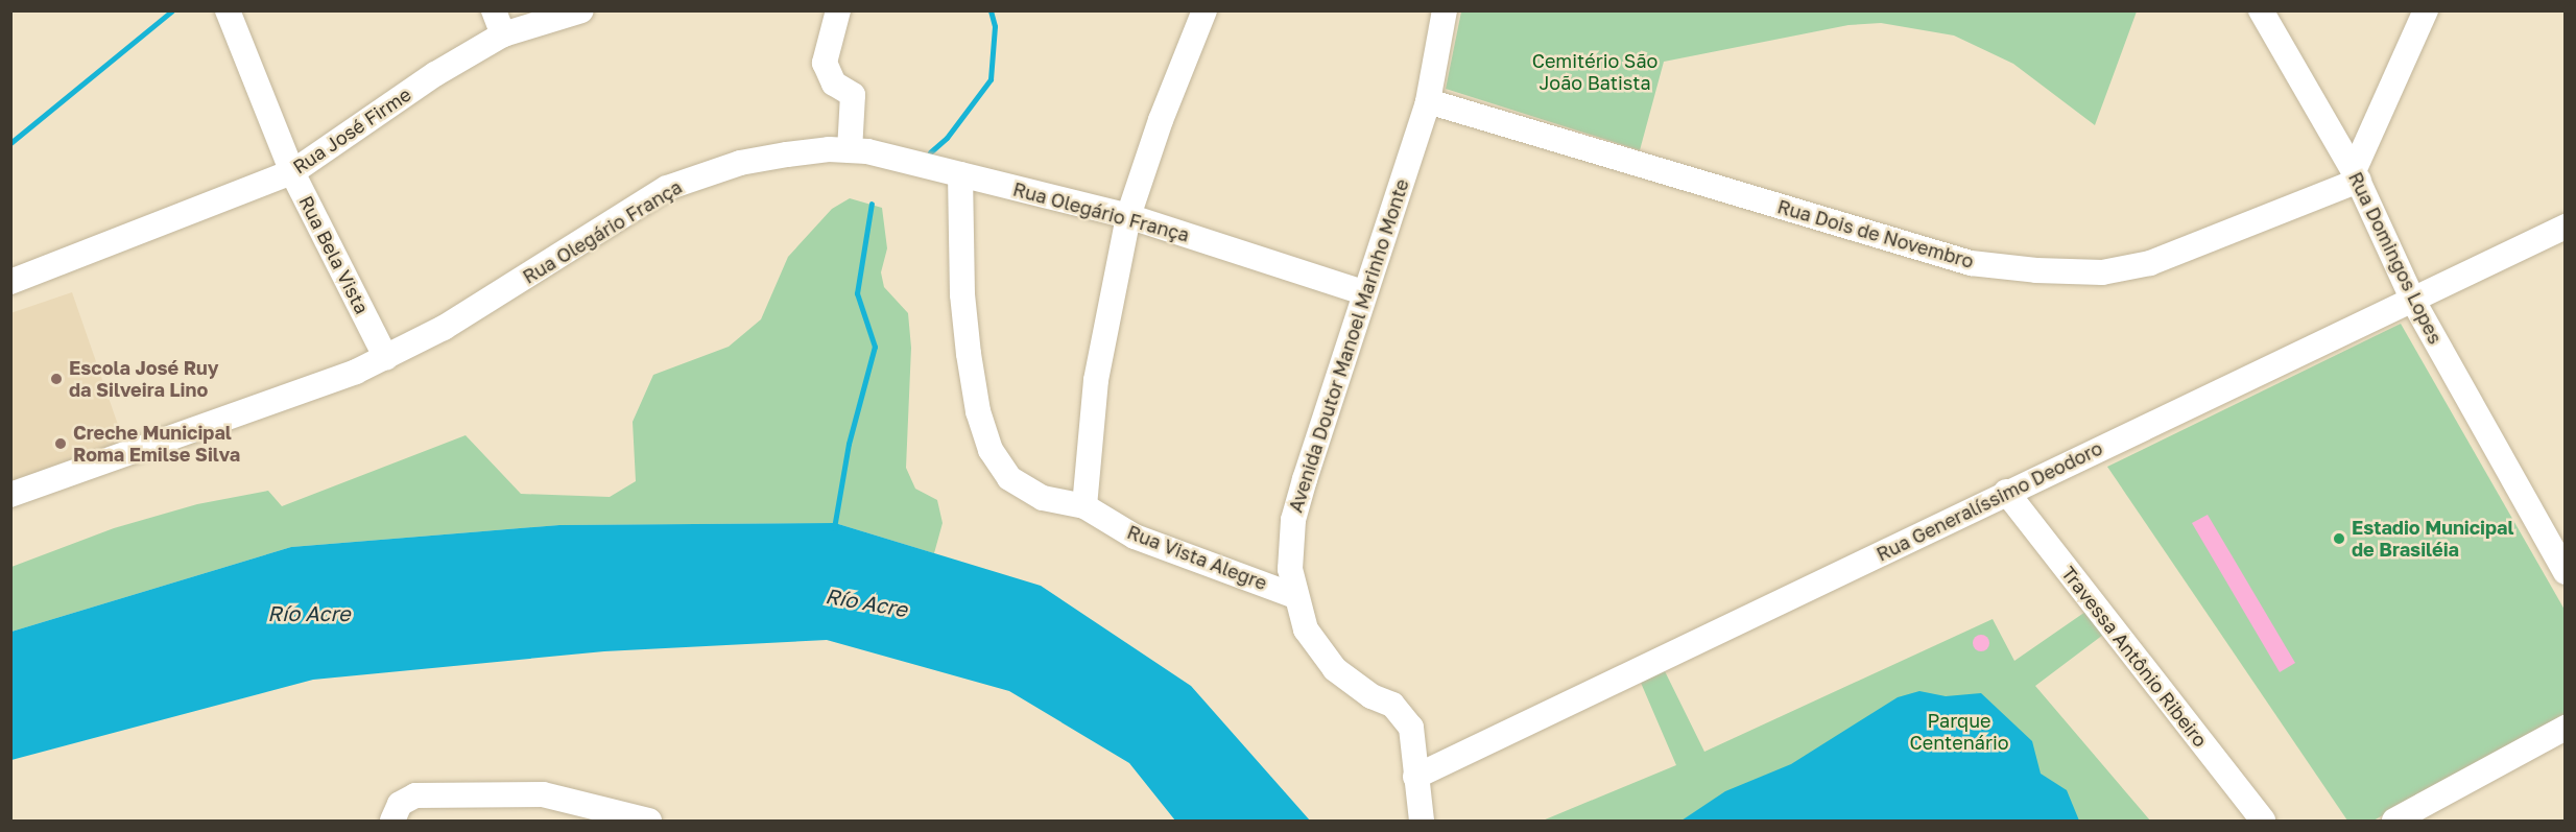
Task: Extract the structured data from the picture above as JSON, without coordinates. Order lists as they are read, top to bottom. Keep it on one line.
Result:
{"streets":{"street":["Rua José Firme","Rua Olegário França","Rua Dois de Novembro","Rua Bela Vista","Rua Domingos Lopes","Avenida Doutor Manoel Marinho Monte","Rua Generalíssimo Deodoro","Rua Vista Alegre","Travessa Antônio Ribeiro"]},"crossings":[["Rua José Firme","Rua Bela Vista"],["Rua Olegário França","Rua Bela Vista"],["Rua Olegário França","Avenida Doutor Manoel Marinho Monte"],["Rua Olegário França","Rua Vista Alegre"],["Rua Dois de Novembro","Rua Domingos Lopes"],["Rua Dois de Novembro","Avenida Doutor Manoel Marinho Monte"],["Rua Domingos Lopes","Rua Generalíssimo Deodoro"],["Avenida Doutor Manoel Marinho Monte","Rua Generalíssimo Deodoro"],["Avenida Doutor Manoel Marinho Monte","Rua Vista Alegre"],["Rua Generalíssimo Deodoro","Travessa Antônio Ribeiro"]],"water":["Río Acre"],"parks":["Cemitério São João Batista","Parque Centenário"],"places":["Escola José Ruy da Silveira Lino","Creche Municipal Roma Emilse Silva","Estadio Municipal de Brasiléia"]}
